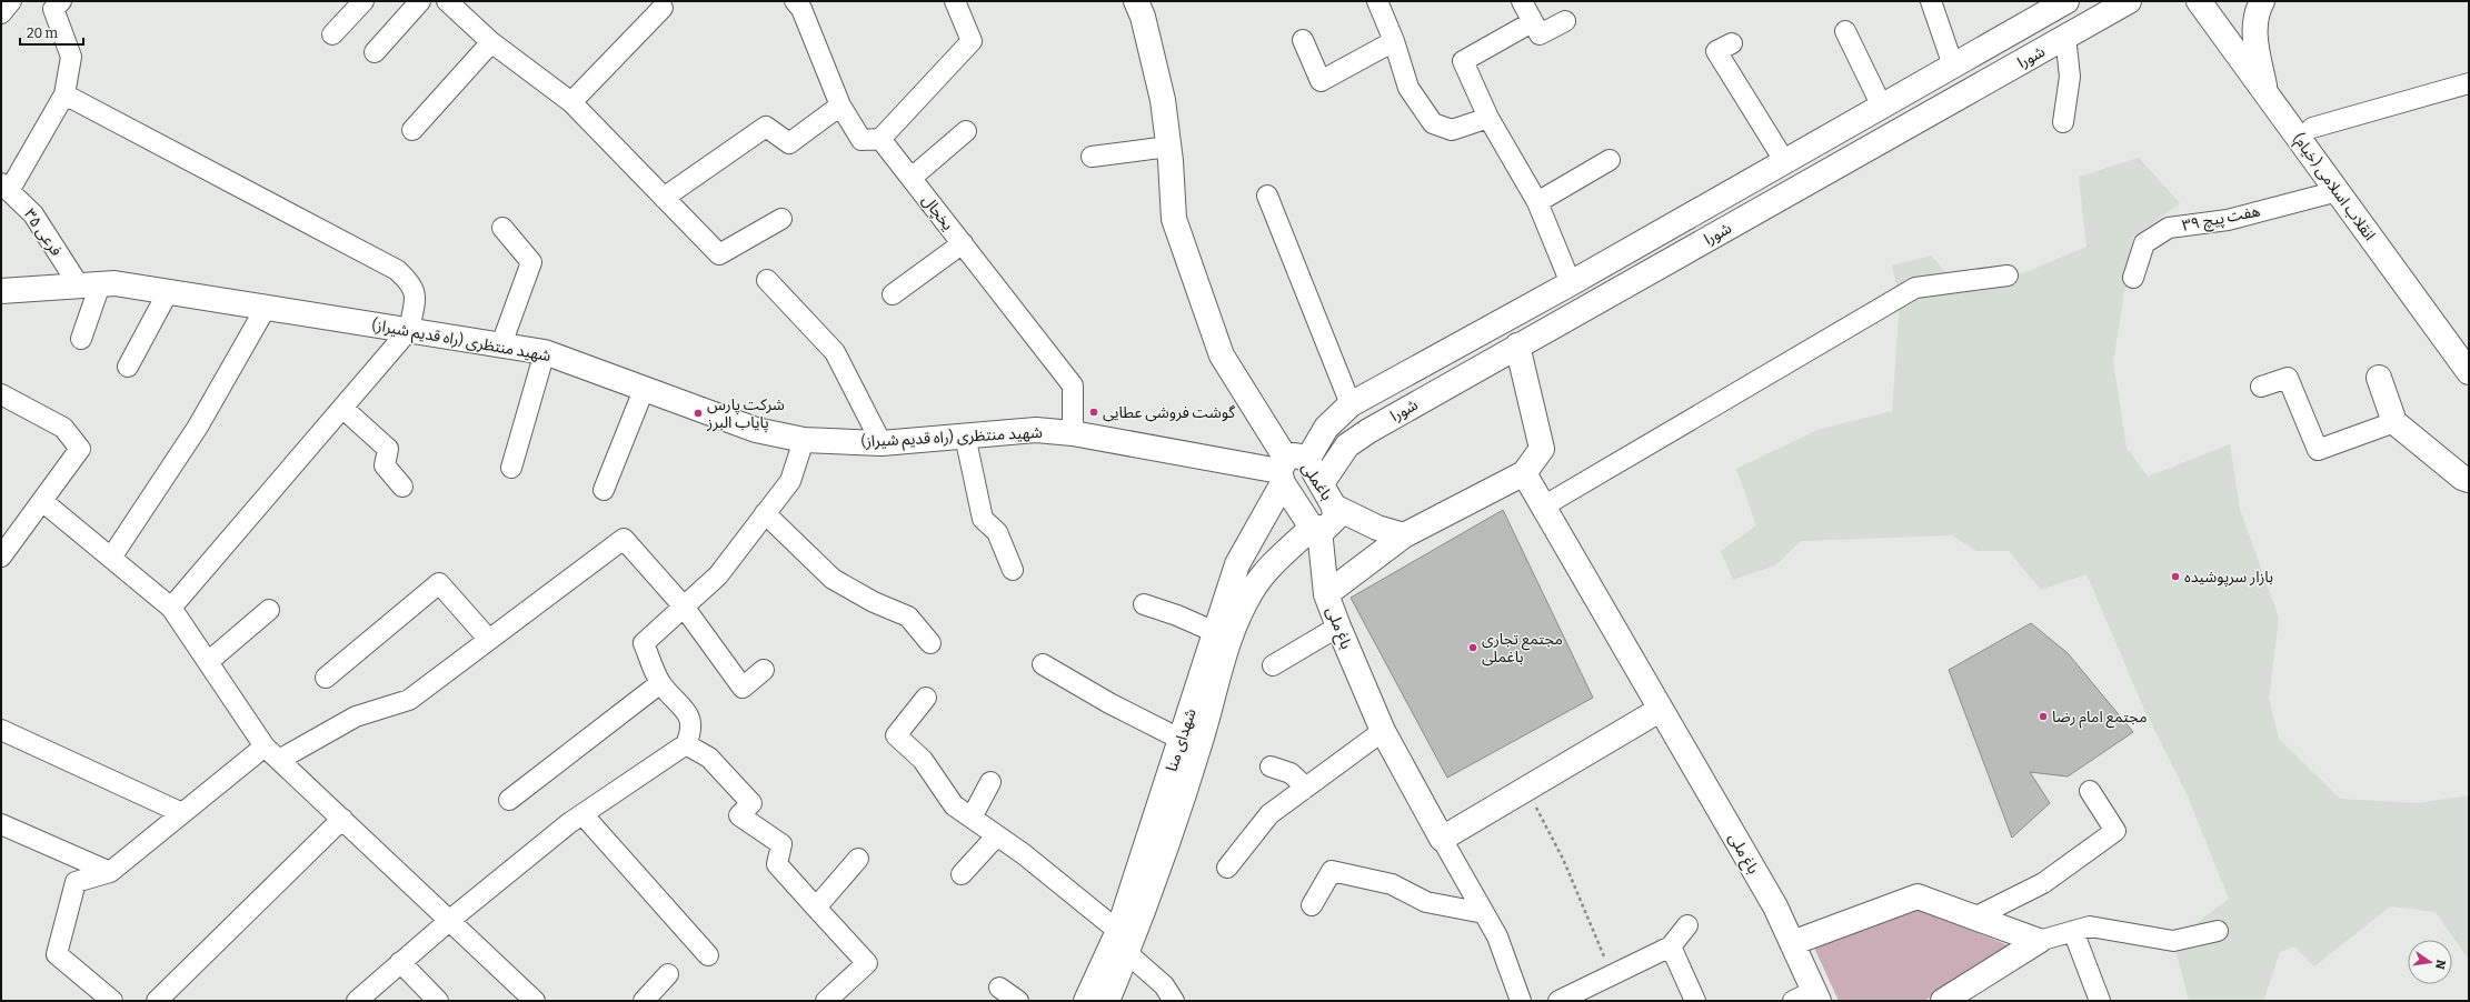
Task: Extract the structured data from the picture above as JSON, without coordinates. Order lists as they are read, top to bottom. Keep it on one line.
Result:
{"streets":{"street":["شورا","انقلاب اسلامی (خیام)","یخچال","هفت پیچ ۳۹","فرعی ۳۵","شهید منتظری (راه قدیم شیراز)","باغملی","باغ ملی","شهدای منا"]},"crossings":[["شورا","شهید منتظری (راه قدیم شیراز)"],["شورا","باغملی"],["شورا","شهدای منا"],["انقلاب اسلامی (خیام)","هفت پیچ ۳۹"],["یخچال","شهید منتظری (راه قدیم شیراز)"],["فرعی ۳۵","شهید منتظری (راه قدیم شیراز)"],["شهید منتظری (راه قدیم شیراز)","باغملی"],["شهید منتظری (راه قدیم شیراز)","شهدای منا"],["باغملی","شهدای منا"]],"places":["گوشت فروشی عطایی","شرکت پارس پایاب البرز","بازار سرپوشیده","مجتمع تجاری باغملی","مجتمع امام رضا"],"scale_bar":"20 m","north":"right"}
